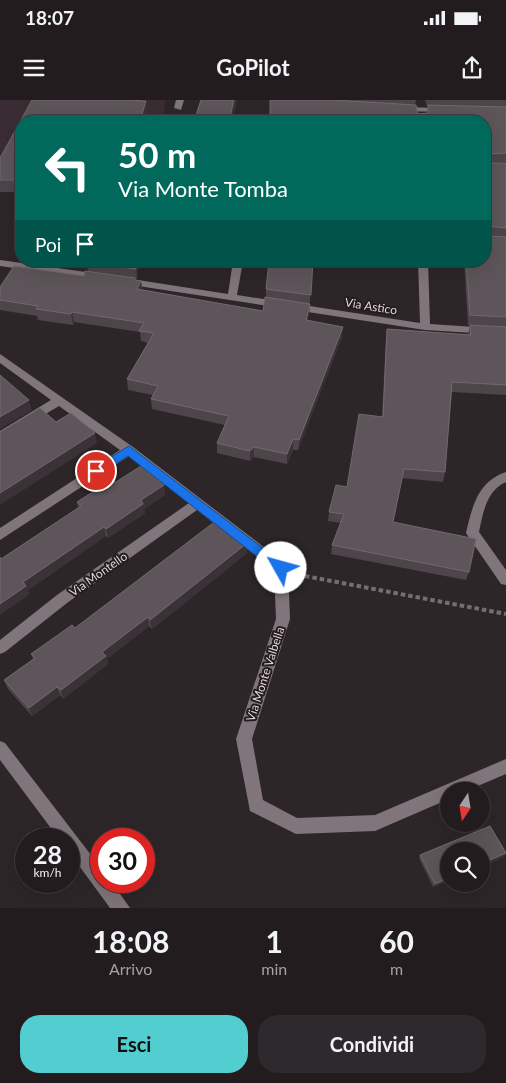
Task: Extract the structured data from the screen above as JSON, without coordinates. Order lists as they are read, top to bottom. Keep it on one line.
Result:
{"streets":{"street":["Via Astico","Via Montello","Via Monte Valbella"]},"north":"bottom","page":{"status":"18:07","header":"GoPilot","turn":["50 m","Via Monte Tomba"],"then":"Poi","speed":"28 km/h","limit":"30","eta":["18:08","Arrivo","1","min","60","m"],"buttons":["Esci","Condividi"]}}
